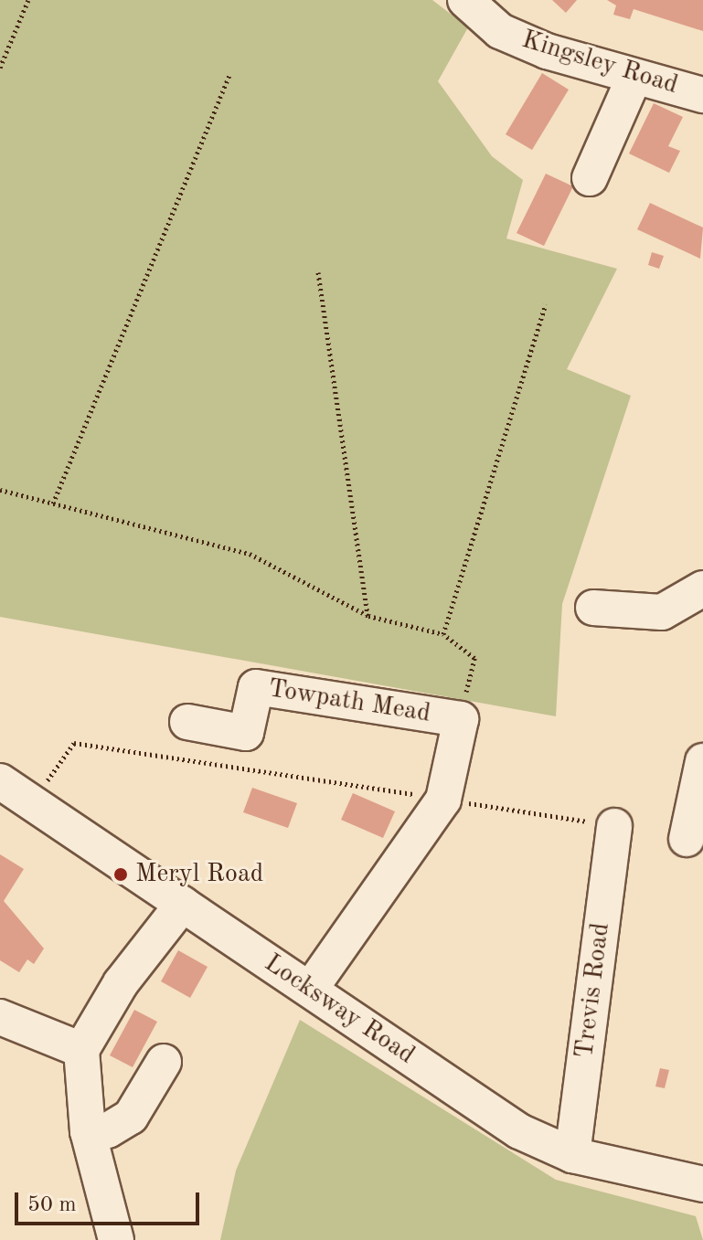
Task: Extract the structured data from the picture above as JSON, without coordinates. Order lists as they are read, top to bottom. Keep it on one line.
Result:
{"streets":{"street":["Kingsley Road","Towpath Mead","Trevis Road","Locksway Road"]},"crossings":[["Trevis Road","Locksway Road"]],"places":["Meryl Road"],"scale_bar":"50 m"}
